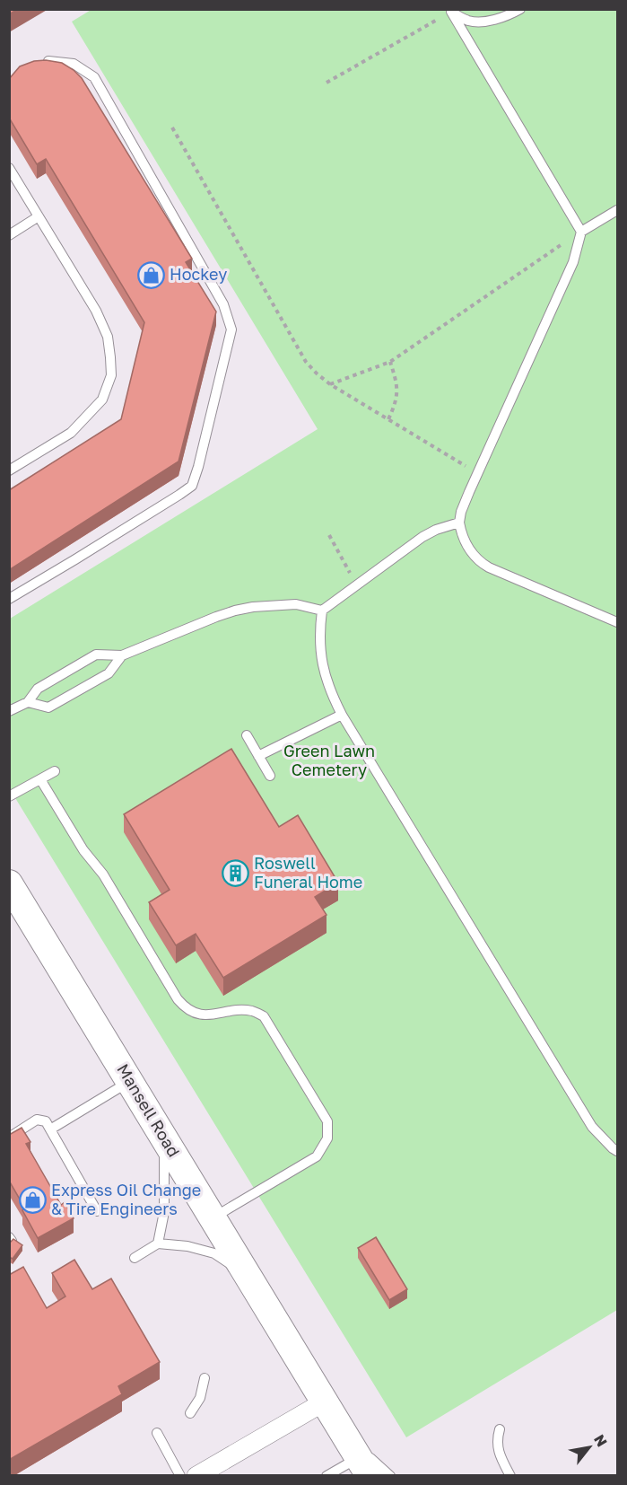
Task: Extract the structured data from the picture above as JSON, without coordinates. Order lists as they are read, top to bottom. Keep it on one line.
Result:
{"streets":{"main road":["Mansell Road"]},"parks":["Green Lawn Cemetery"],"places":{"shop":["Hockey","Express Oil Change & Tire Engineers"],"building":["Roswell Funeral Home"]},"north":"top right"}
